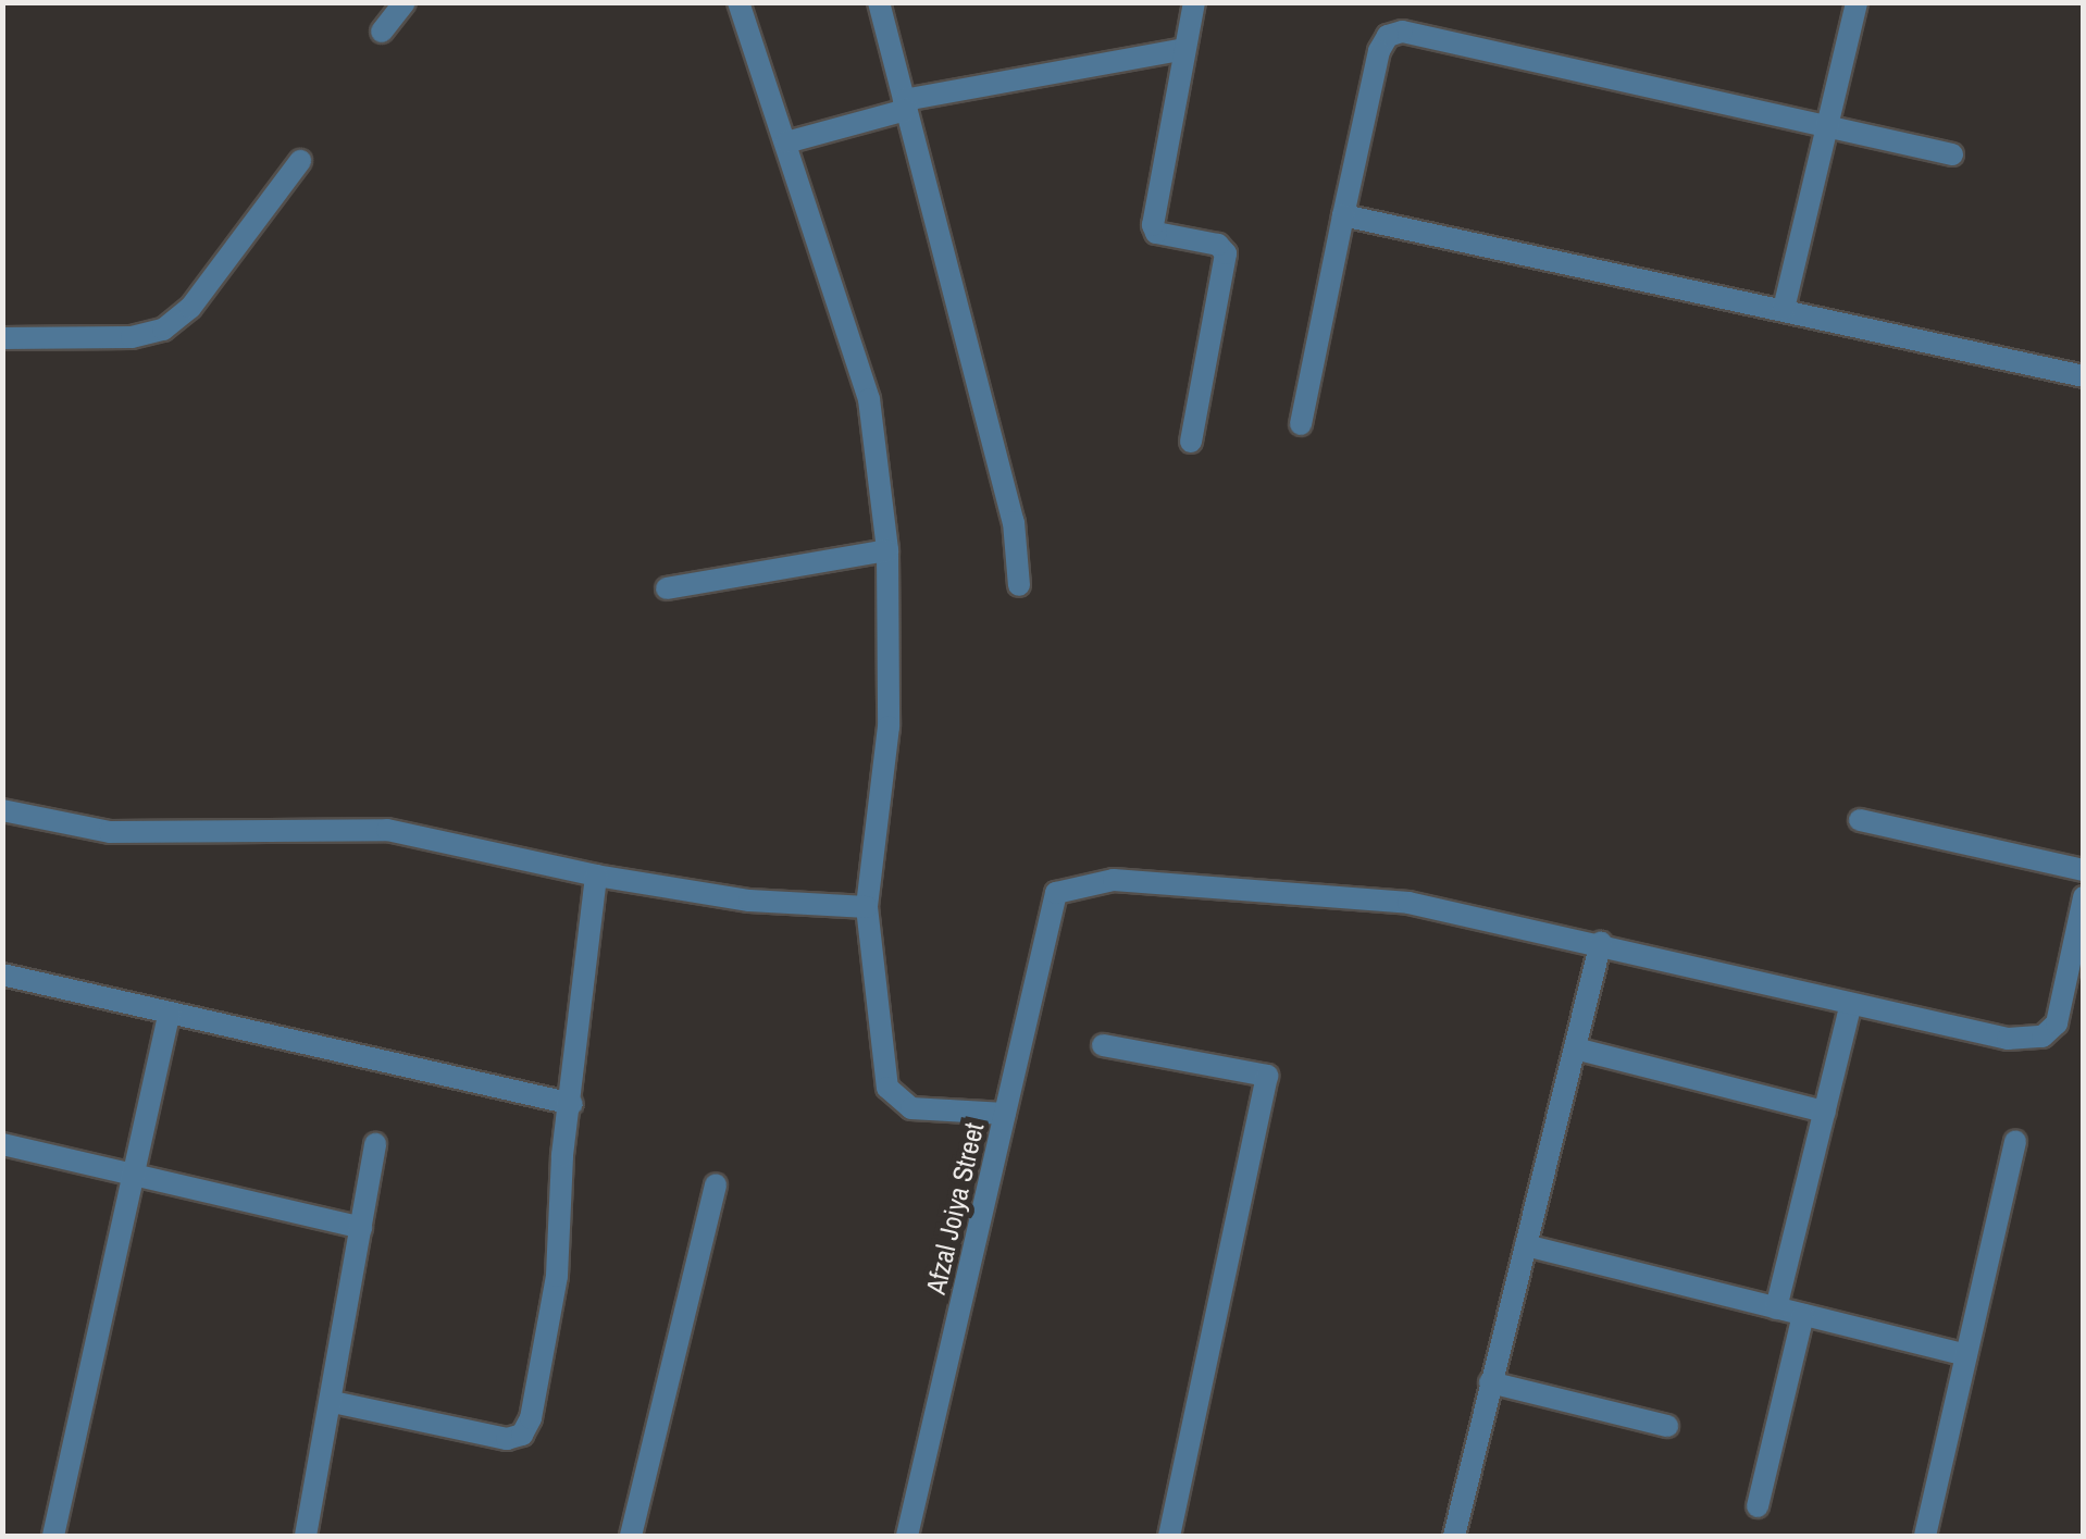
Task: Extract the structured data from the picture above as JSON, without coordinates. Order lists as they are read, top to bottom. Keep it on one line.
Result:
{"streets":{"street":["Afzal Joiya Street"]}}
